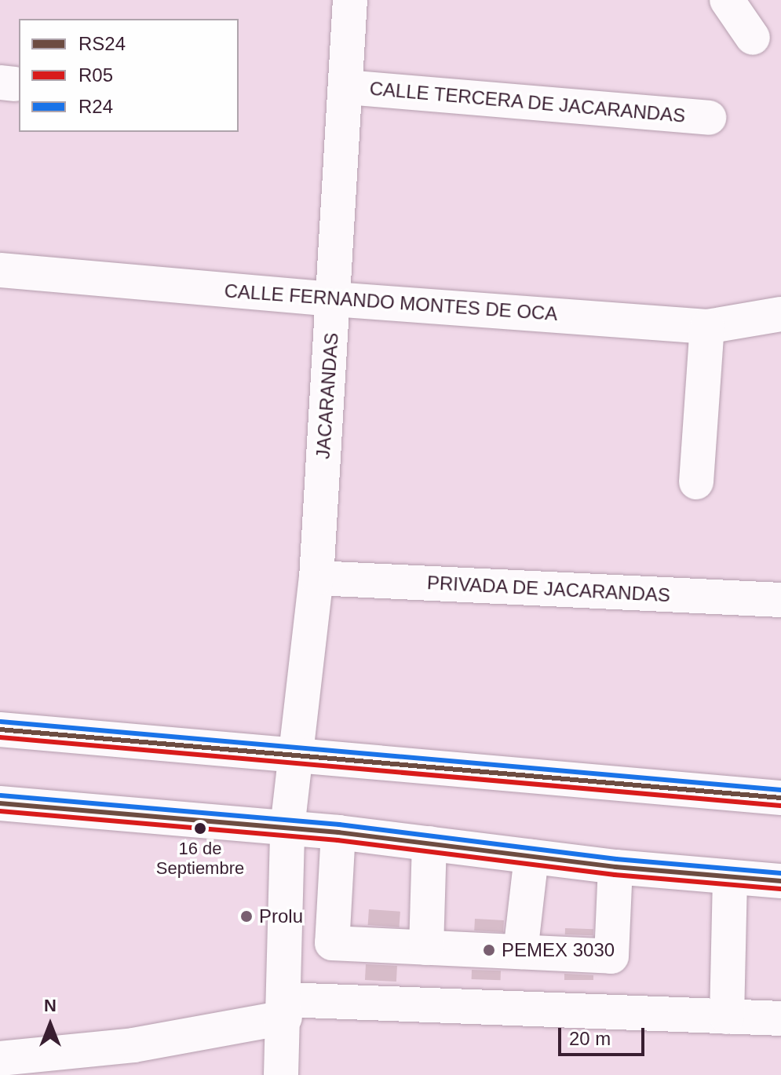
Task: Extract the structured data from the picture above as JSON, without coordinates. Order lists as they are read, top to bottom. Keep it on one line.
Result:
{"streets":{"street":["CALLE TERCERA DE JACARANDAS","CALLE FERNANDO MONTES DE OCA","JACARANDAS","PRIVADA DE JACARANDAS"]},"crossings":[["CALLE TERCERA DE JACARANDAS","JACARANDAS"],["CALLE FERNANDO MONTES DE OCA","JACARANDAS"],["JACARANDAS","PRIVADA DE JACARANDAS"]],"places":["16 de Septiembre","Prolu","PEMEX 3030"],"lines":["transit line R24","transit line RS24","transit line R05"],"legend":["RS24","R05","R24"],"scale_bar":"20 m","north":"top"}
